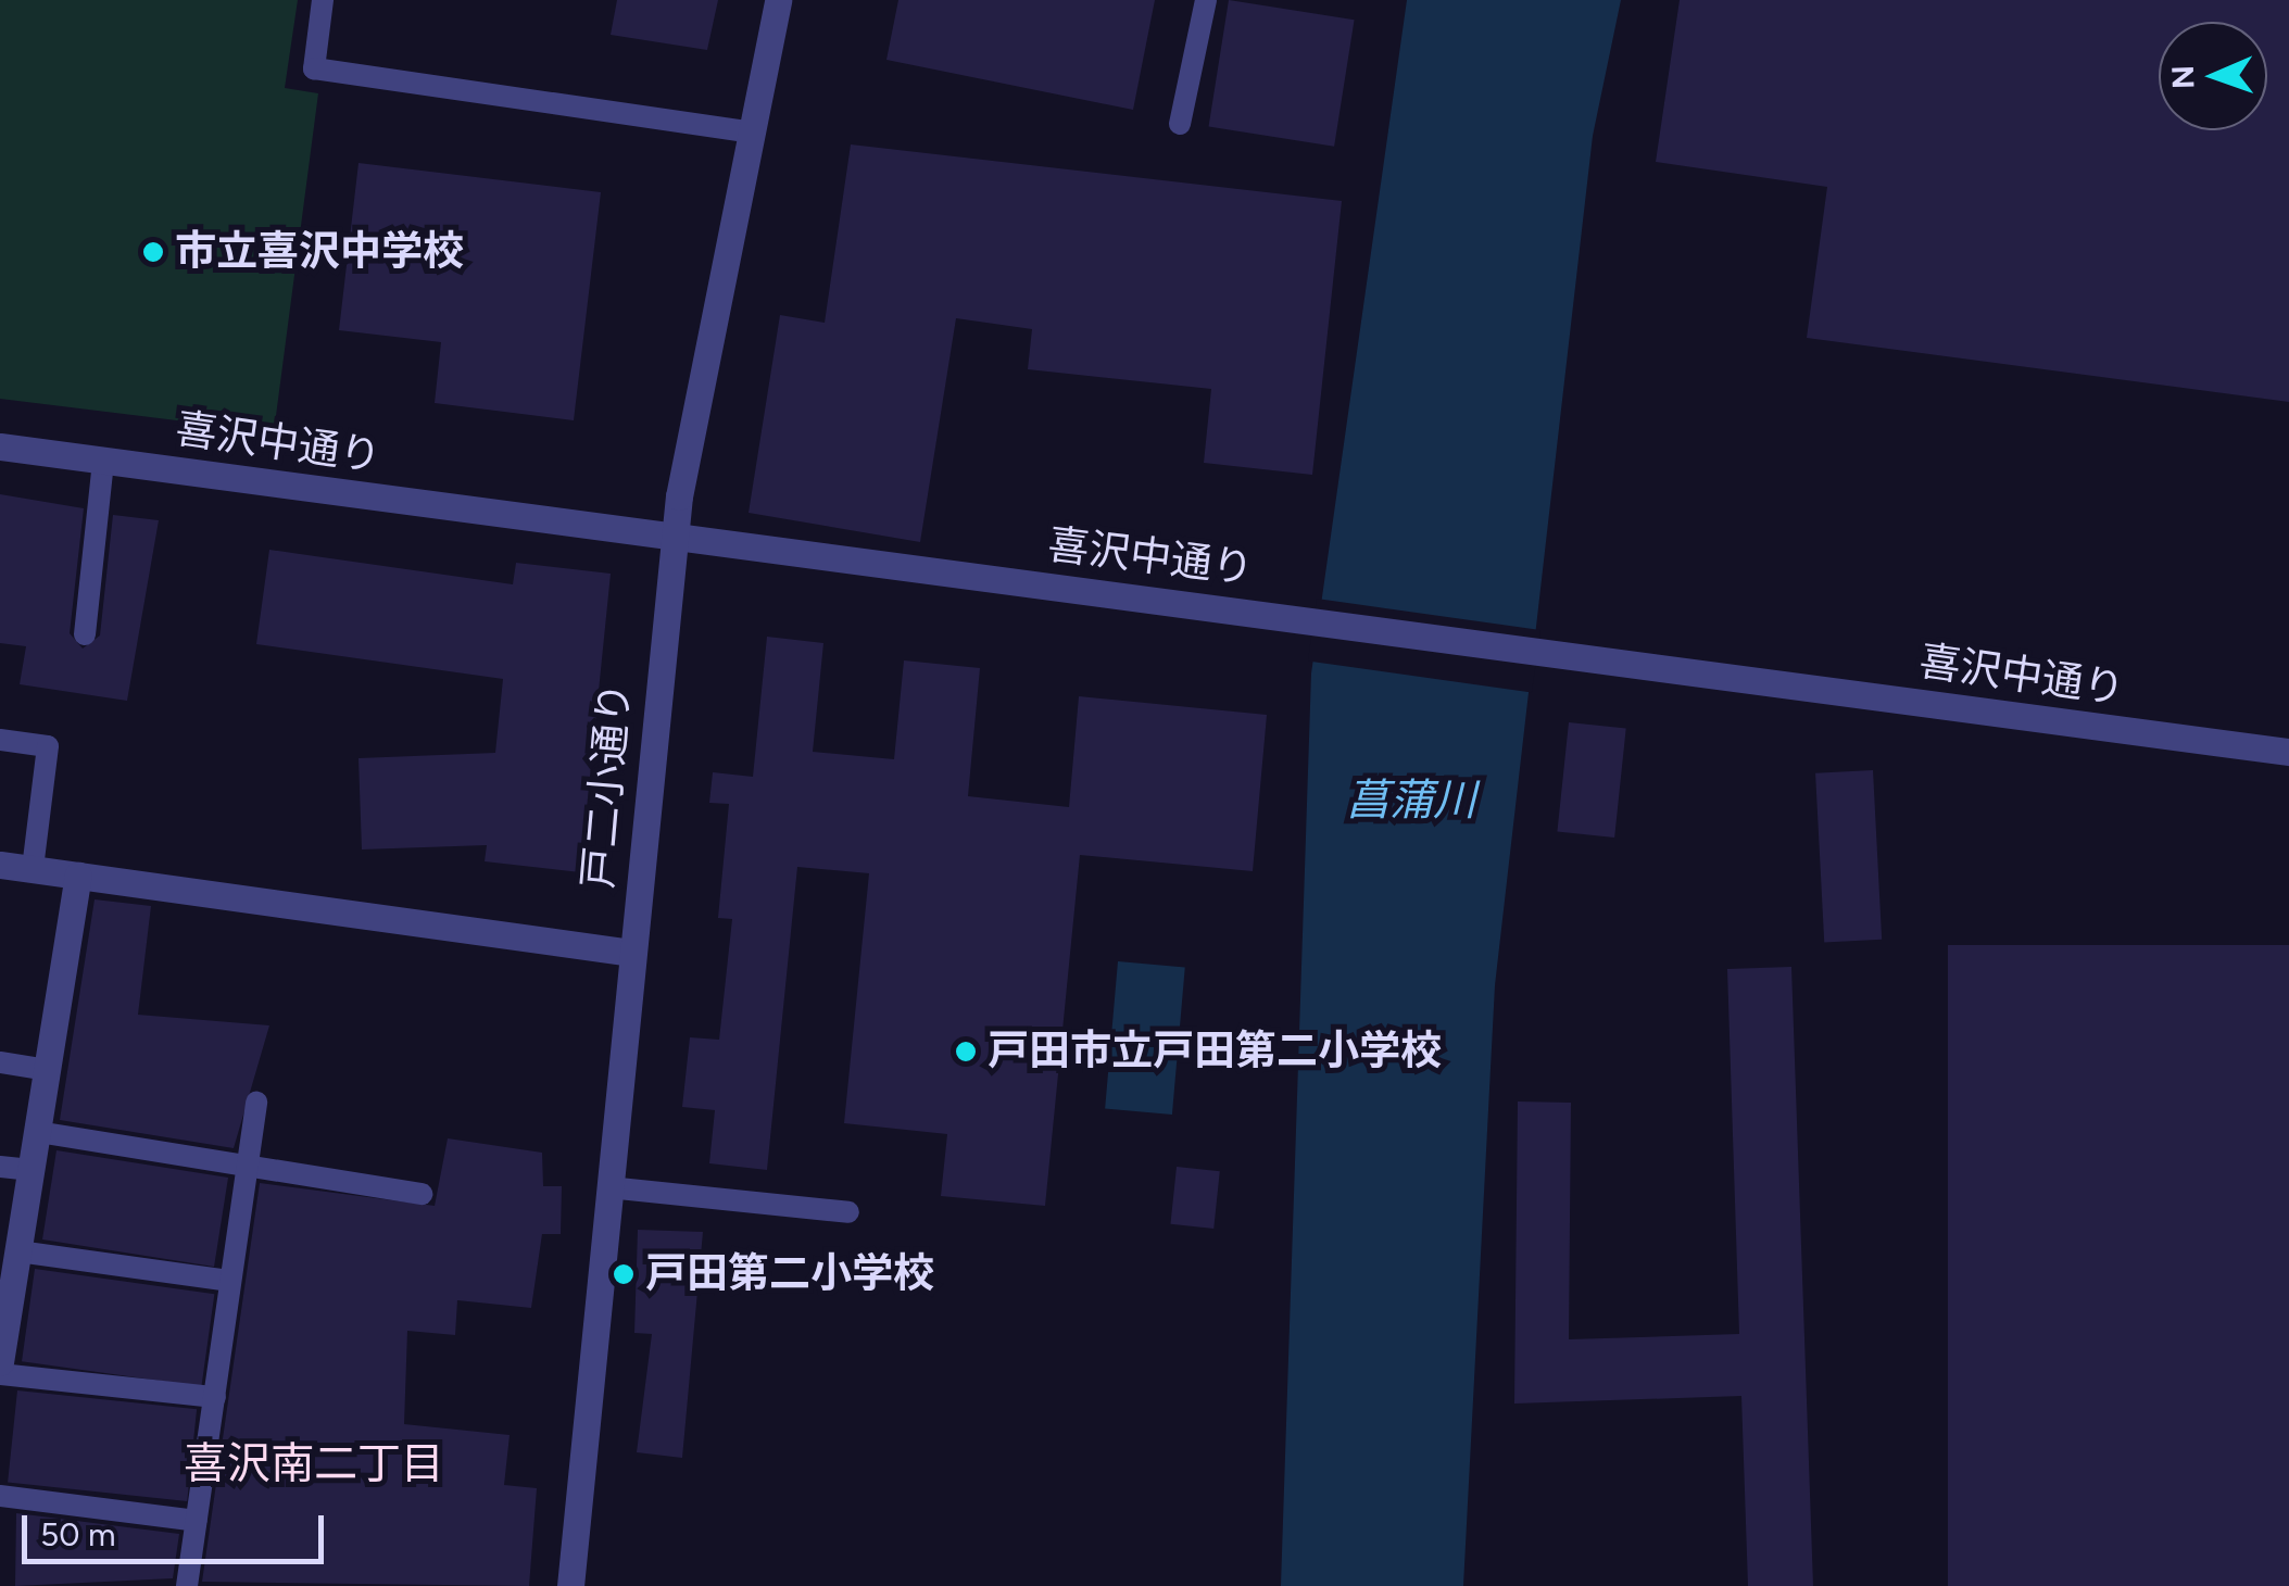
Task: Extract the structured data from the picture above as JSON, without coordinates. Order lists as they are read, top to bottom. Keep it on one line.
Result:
{"streets":{"street":["喜沢中通り","戸二小通り"]},"crossings":[["喜沢中通り","戸二小通り"]],"districts":["喜沢南二丁目"],"water":["菖蒲川"],"places":["市立喜沢中学校","戸田市立戸田第二小学校","戸田第二小学校"],"scale_bar":"50 m","north":"left"}
